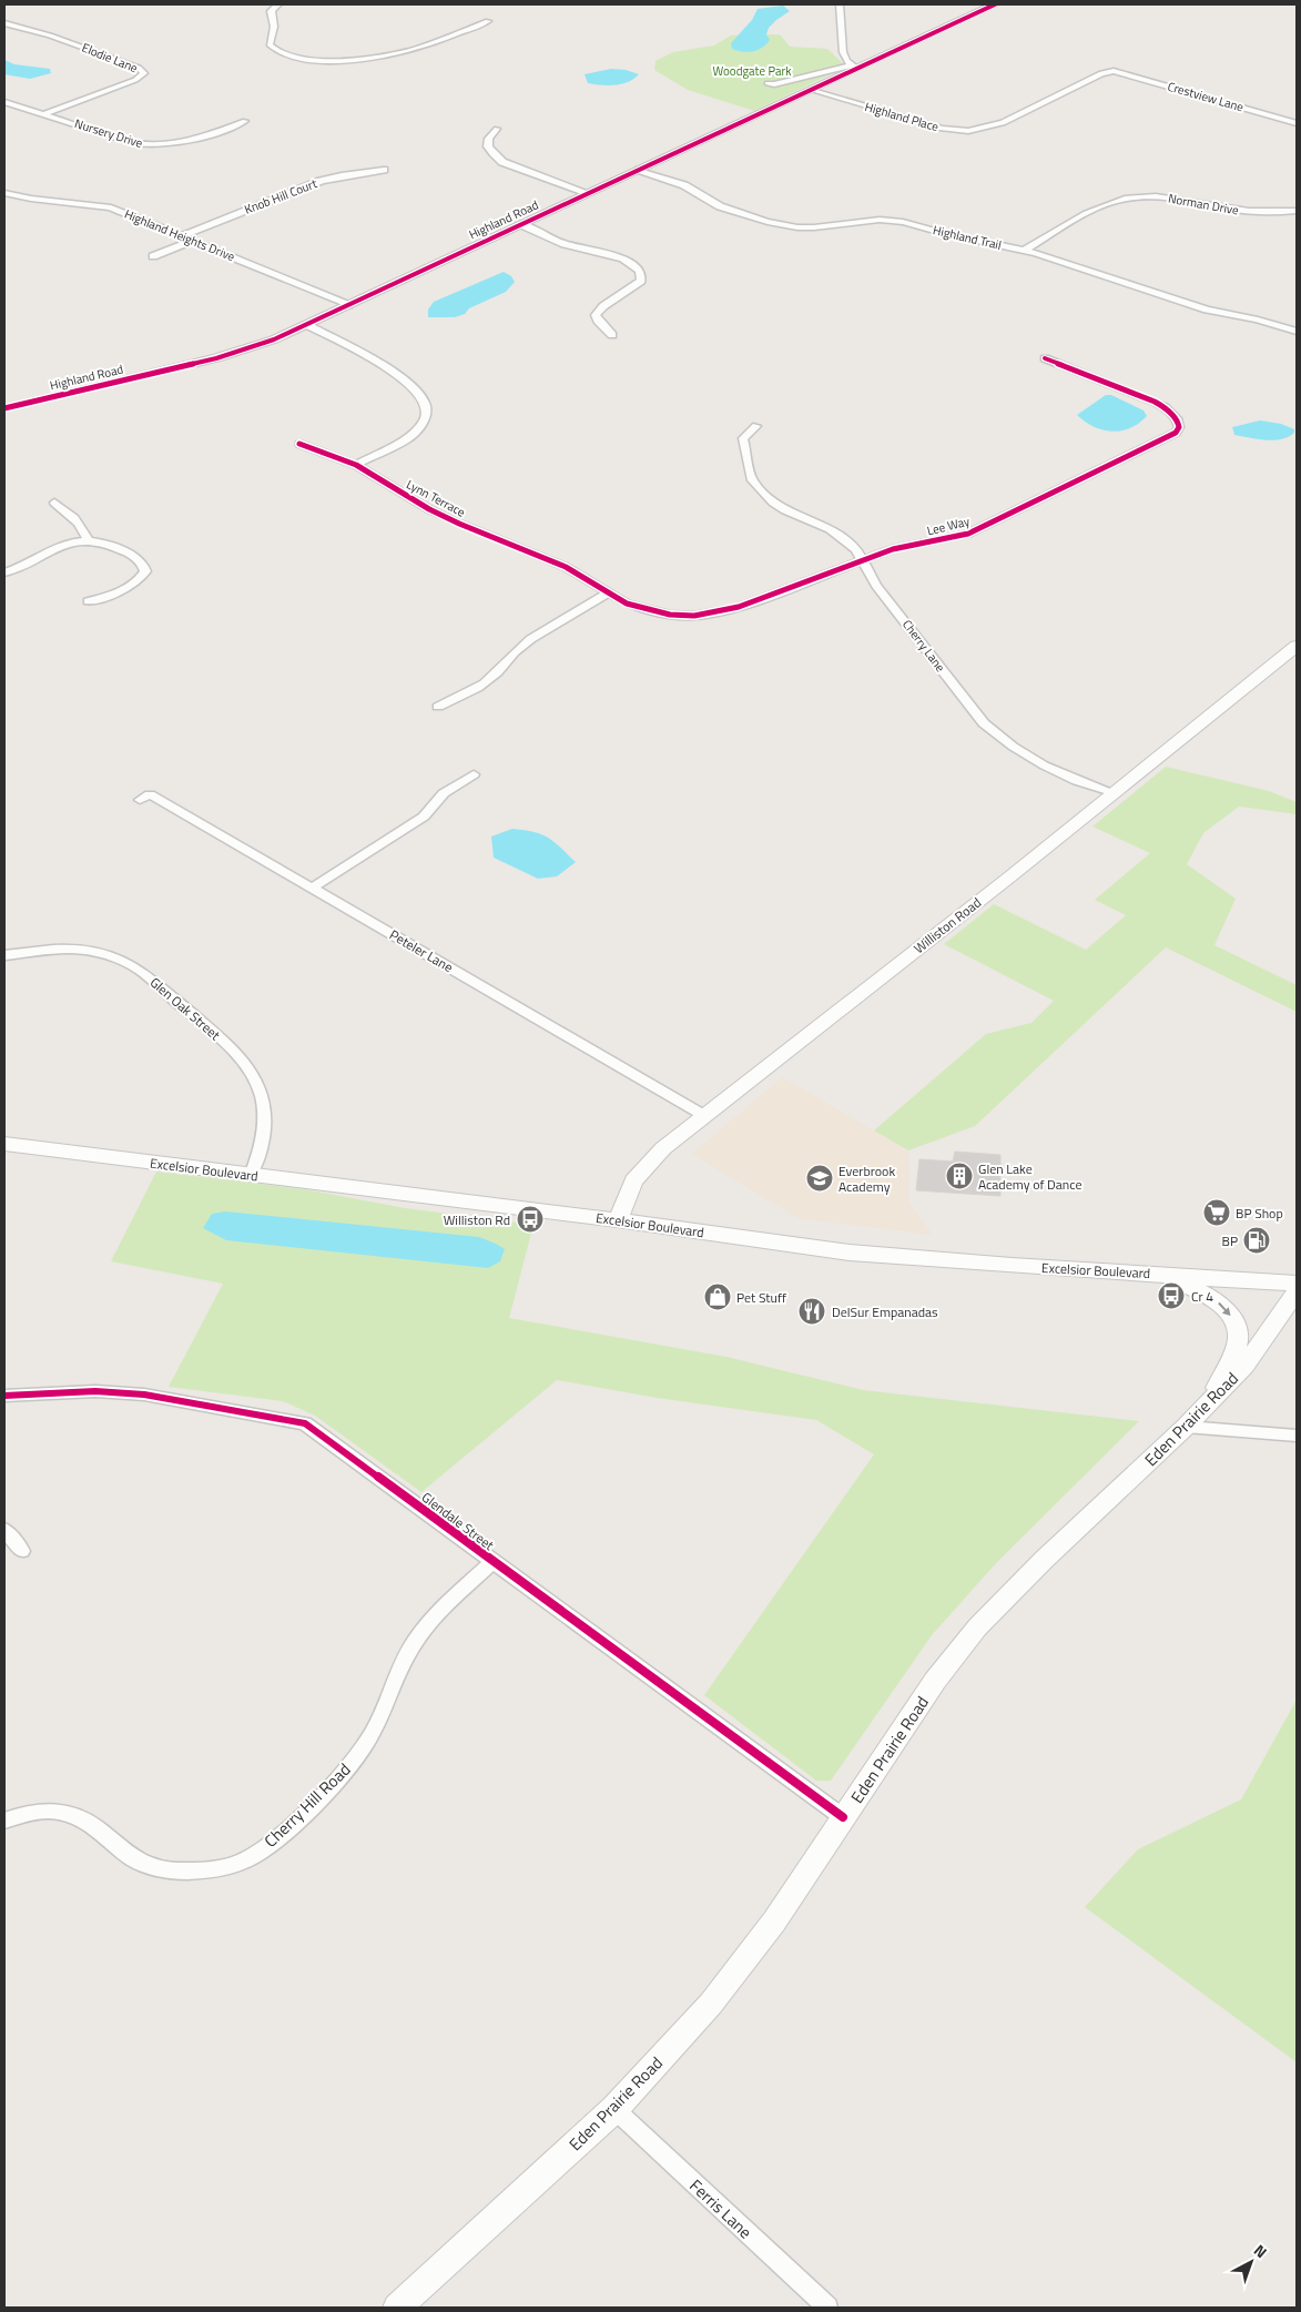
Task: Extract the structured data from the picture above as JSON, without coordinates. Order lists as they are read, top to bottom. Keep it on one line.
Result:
{"streets":{"main road":["Highland Road","Williston Road","Excelsior Boulevard","Eden Prairie Road"],"street":["Elodie Lane","Crestview Lane","Highland Place","Nursery Drive","Knob Hill Court","Norman Drive","Highland Heights Drive","Highland Trail","Lynn Terrace","Lee Way","Cherry Lane","Peteler Lane","Glen Oak Street","Glendale Street","Cherry Hill Road","Ferris Lane"]},"crossings":[["Elodie Lane","Nursery Drive"],["Crestview Lane","Highland Place"],["Highland Place","Highland Road"],["Knob Hill Court","Highland Heights Drive"],["Norman Drive","Highland Trail"],["Highland Road","Highland Heights Drive"],["Highland Road","Highland Trail"],["Lynn Terrace","Lee Way"],["Lee Way","Cherry Lane"],["Cherry Lane","Williston Road"],["Williston Road","Peteler Lane"],["Williston Road","Excelsior Boulevard"],["Glen Oak Street","Excelsior Boulevard"],["Eden Prairie Road","Glendale Street"],["Eden Prairie Road","Ferris Lane"],["Glendale Street","Cherry Hill Road"]],"parks":["Woodgate Park"],"places":{"building":["Glen Lake Academy of Dance"],"school or university":["Everbrook Academy"],"supermarket":["BP Shop"],"bus stop":["Williston Rd","Cr 4"],"fuel station":["BP"],"shop":["Pet Stuff"],"restaurant":["DelSur Empanadas"]},"north":"top right"}
